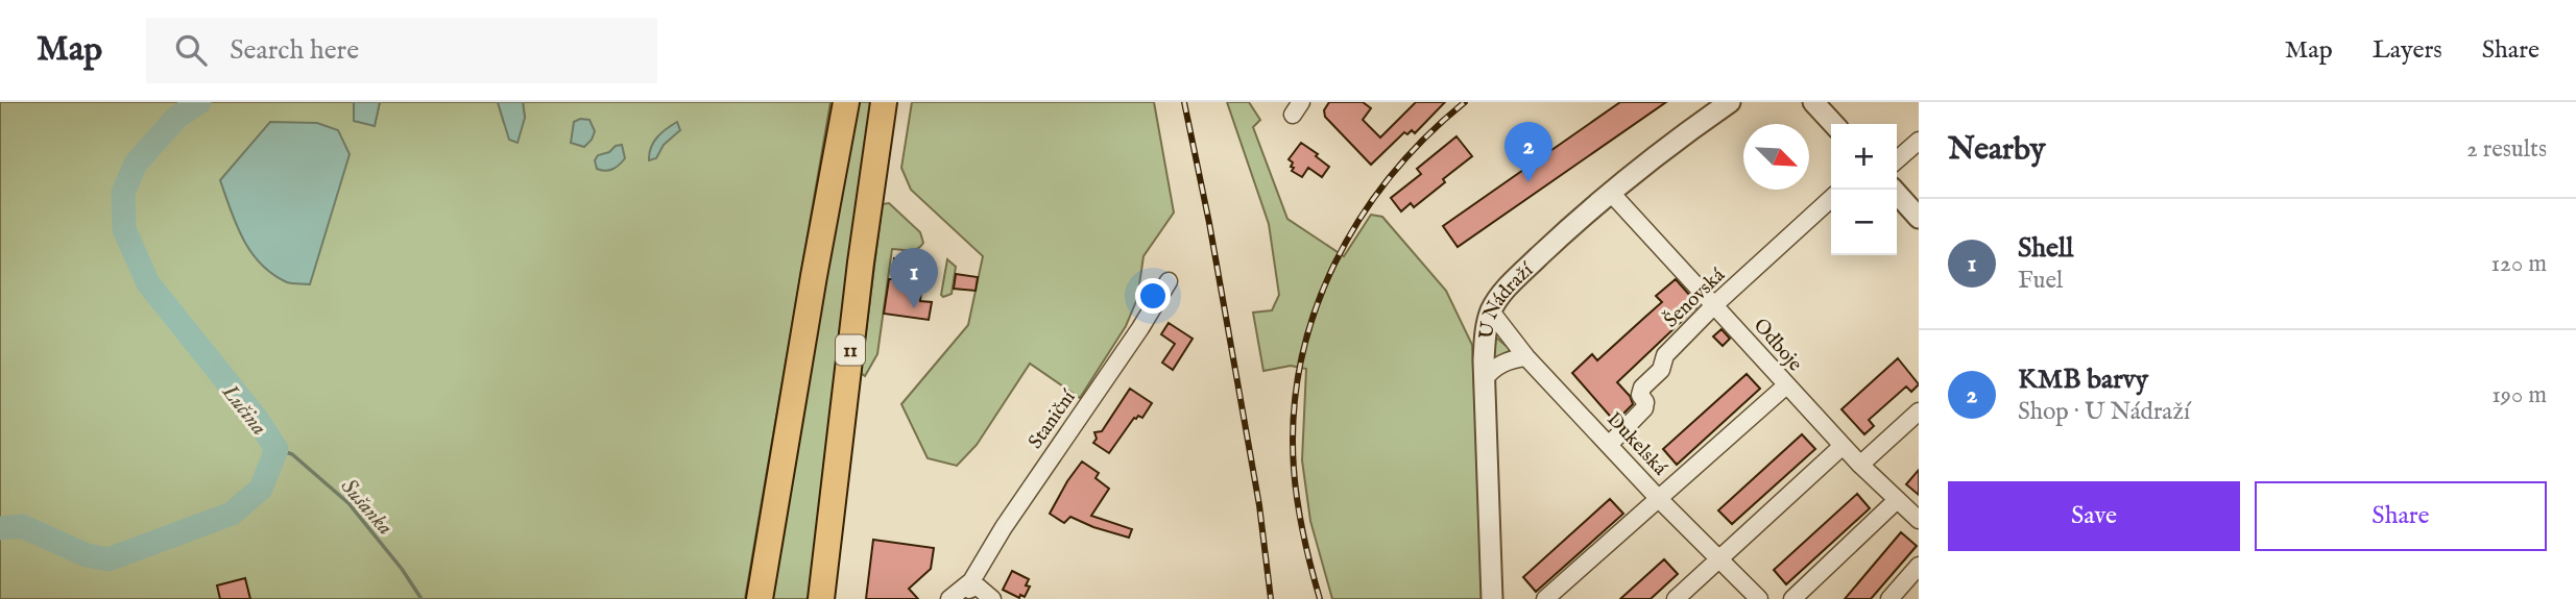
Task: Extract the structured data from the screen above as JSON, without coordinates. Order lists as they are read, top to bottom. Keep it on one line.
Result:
{"streets":{"highway":["11"],"street":["Šenovská","U Nádraží","Odboje","Staniční","Dukelská"]},"crossings":[["Šenovská","Odboje"],["Šenovská","Dukelská"],["U Nádraží","Odboje"],["U Nádraží","Dukelská"]],"water":["Lučina","Sušanka"],"north":"bottom right","page":{"header":"Map","search":"Search here","nav":["Map","Layers","Share"],"heading":["Nearby","2 results"],"pins":["2","1"],"map_buttons":["+","−"],"list":[{"mark":"1","name":"Shell","note":"Fuel","value":"120 m"},{"mark":"2","name":"KMB barvy","note":"Shop · U Nádraží","value":"190 m"}],"buttons":["Save","Share"]}}
